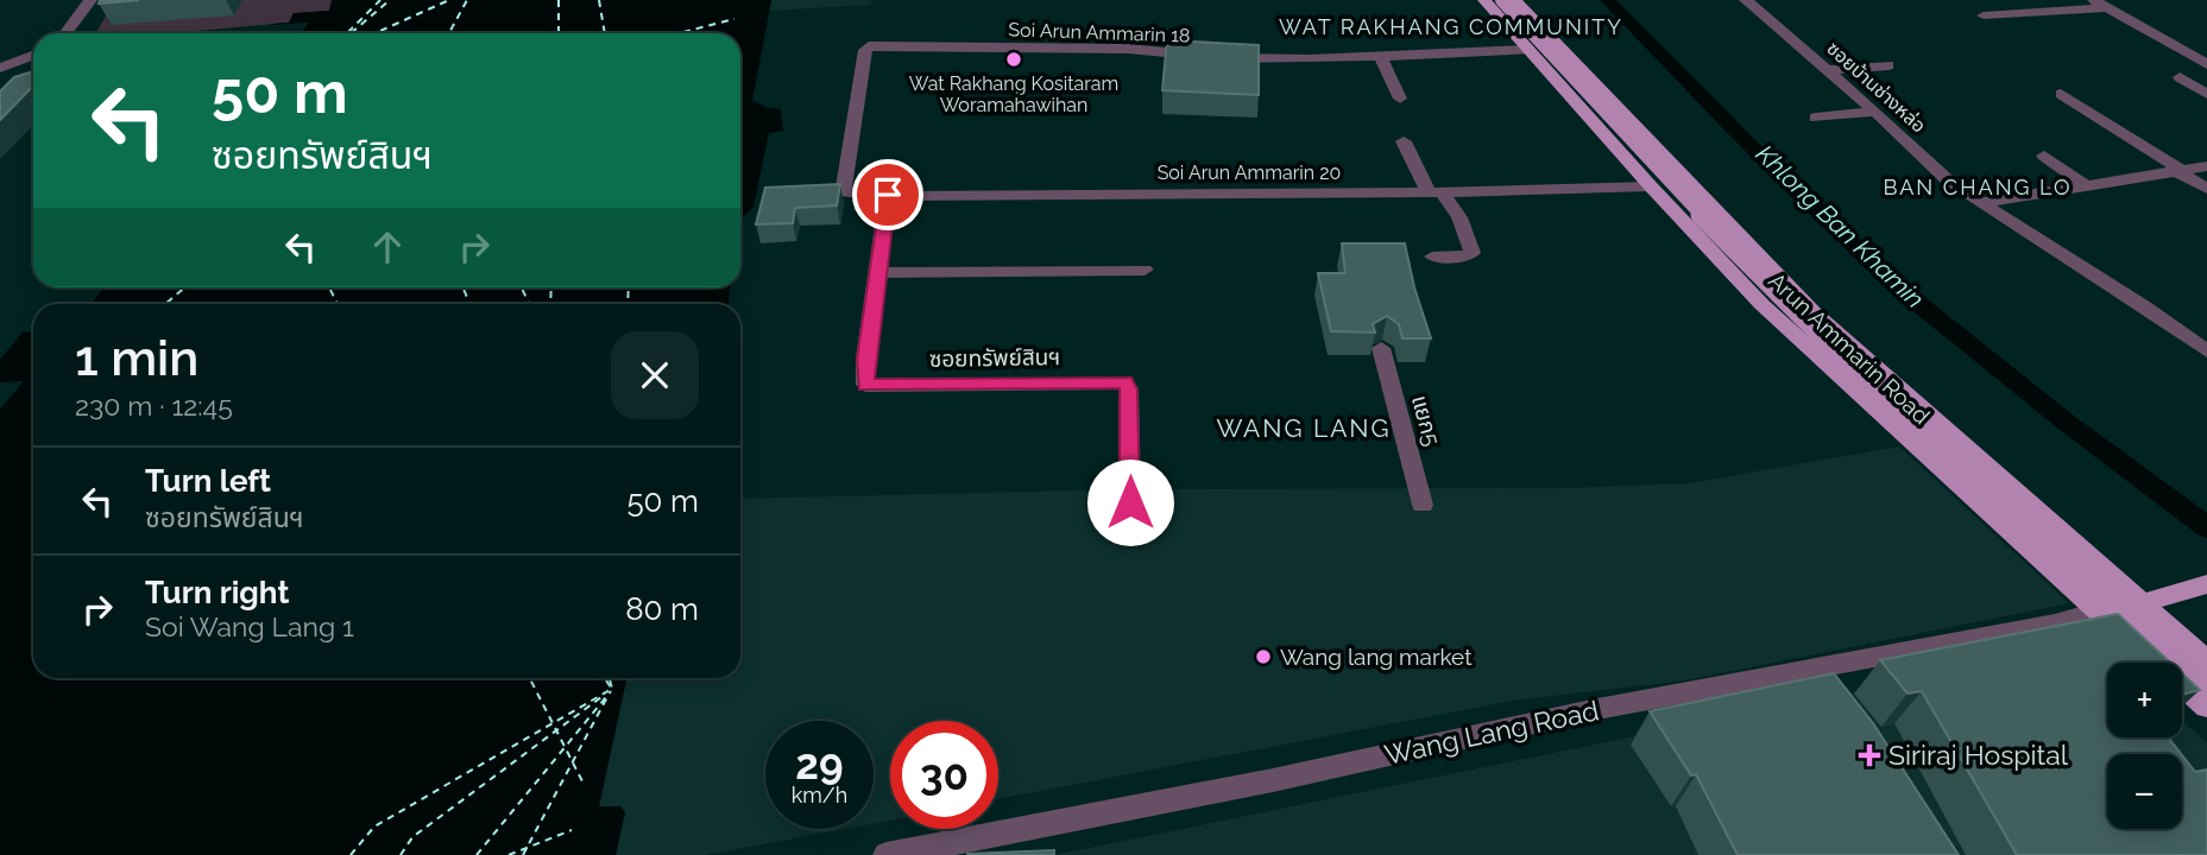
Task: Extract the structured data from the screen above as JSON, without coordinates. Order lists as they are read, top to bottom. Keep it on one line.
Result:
{"streets":{"main road":["Arun Ammarin Road"],"street":["Soi Arun Ammarin 18","ซอยบ้านช่างหล่อ","Soi Arun Ammarin 20","ซอยทรัพย์สินฯ","แยก5","Wang Lang Road"]},"crossings":[["Soi Arun Ammarin 18","Soi Arun Ammarin 20"],["Soi Arun Ammarin 18","Arun Ammarin Road"],["Soi Arun Ammarin 20","Arun Ammarin Road"],["Arun Ammarin Road","Wang Lang Road"]],"districts":["WAT RAKHANG COMMUNITY","BAN CHANG LO","WANG LANG"],"water":["Khlong Ban Khamin"],"places":{"other":["Wat Rakhang Kositaram Woramahawihan","Wang lang market"],"health":["Siriraj Hospital"]},"page":{"turn":["50 m","ซอยทรัพย์สินฯ"],"heading":["1 min","230 m · 12:45"],"list":[{"name":"Turn left","note":"ซอยทรัพย์สินฯ","value":"50 m"},{"name":"Turn right","note":"Soi Wang Lang 1","value":"80 m"}],"map_buttons":["+","−"],"speed":"29 km/h","limit":"30"}}
